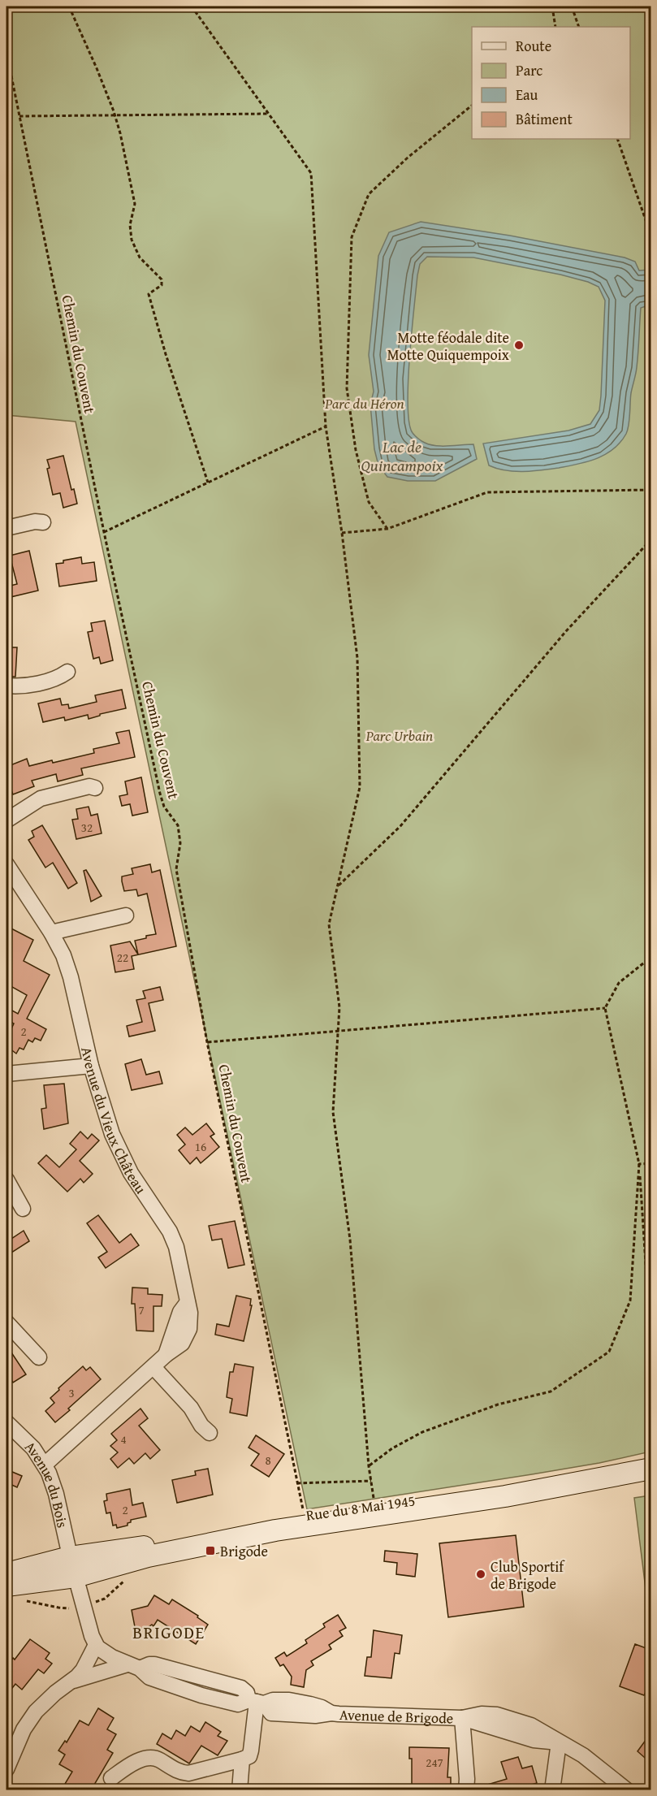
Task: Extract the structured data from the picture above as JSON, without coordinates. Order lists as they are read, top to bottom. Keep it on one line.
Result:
{"streets":{"main road":["Rue du 8 Mai 1945"],"street":["Avenue du Vieux Château","Avenue du Bois","Avenue de Brigode"],"path":["Chemin du Couvent"]},"crossings":[["Chemin du Couvent","Rue du 8 Mai 1945"],["Avenue du Vieux Château","Avenue du Bois"],["Avenue du Bois","Rue du 8 Mai 1945"]],"districts":["BRIGODE"],"water":["Lac de Quincampoix"],"parks":["Parc du Héron","Parc Urbain"],"places":{"other":["Motte féodale dite Motte Quiquempoix","Club Sportif de Brigode"],"transit":["Brigode"]},"house_numbers":["32","22","2","16","7","3","4","8","2","247"],"legend":["Route","Parc","Eau","Bâtiment"]}
